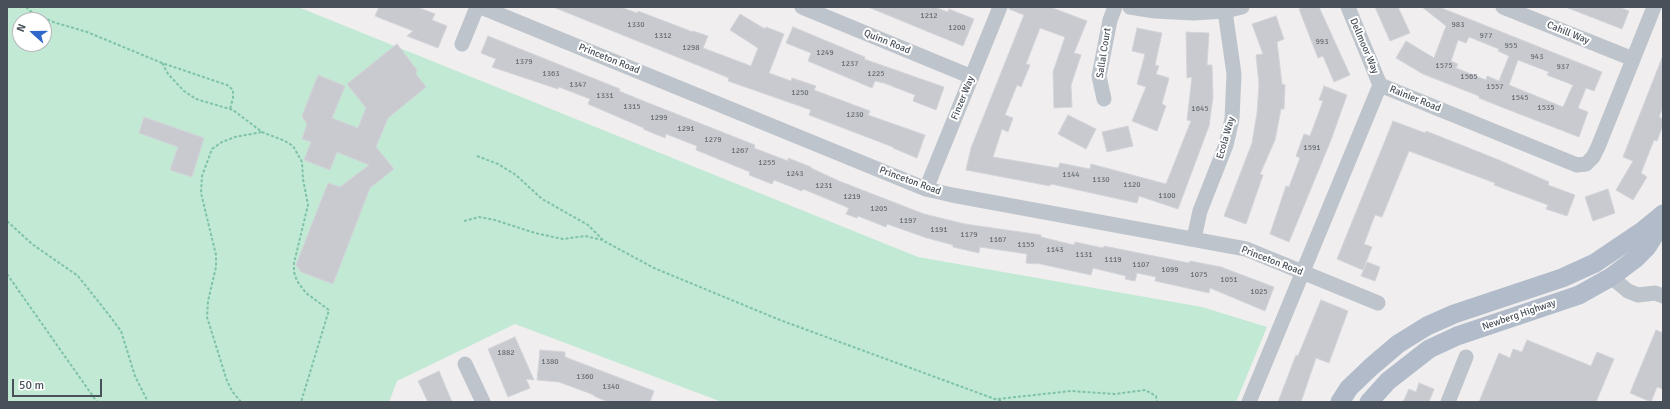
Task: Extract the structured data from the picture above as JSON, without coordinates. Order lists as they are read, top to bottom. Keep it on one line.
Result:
{"streets":{"main road":["Newberg Highway"],"street":["Cahill Way","Quinn Road","Dellmoor Way","Sallal Court","Princeton Road","Finzer Way","Rainier Road","Ecola Way"]},"crossings":[["Cahill Way","Rainier Road"],["Quinn Road","Finzer Way"],["Dellmoor Way","Rainier Road"],["Princeton Road","Finzer Way"],["Princeton Road","Rainier Road"],["Princeton Road","Ecola Way"]],"house_numbers":["1212","1330","983","1200","1312","977","993","955","1298","1249","943","1379","1237","1575","937","1363","1225","1565","1347","1557","1250","1331","1545","1315","1535","1645","1230","1299","1291","1279","1591","1267","1255","1243","1144","1130","1120","1231","1100","1219","1205","1197","1191","1179","1167","1155","1143","1131","1119","1107","1099","1075","1051","1025","1882","1380","1360","1340"],"scale_bar":"50 m","north":"left"}
